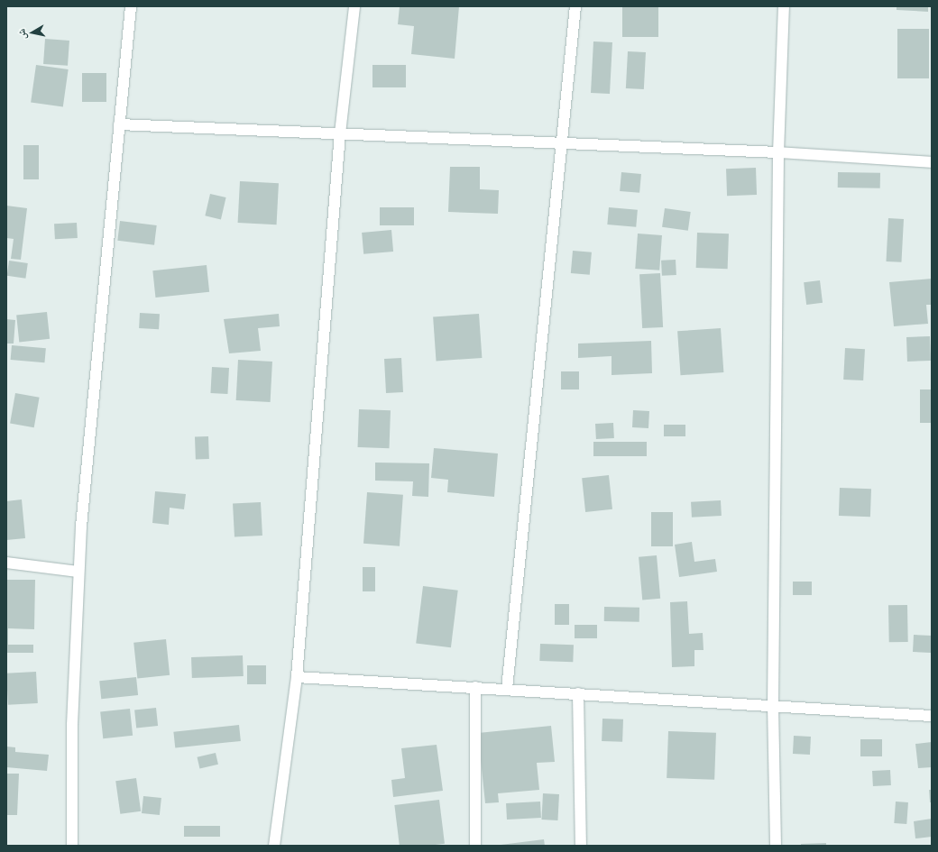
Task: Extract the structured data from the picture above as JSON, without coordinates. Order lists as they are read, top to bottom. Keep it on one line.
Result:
{"north":"left"}
